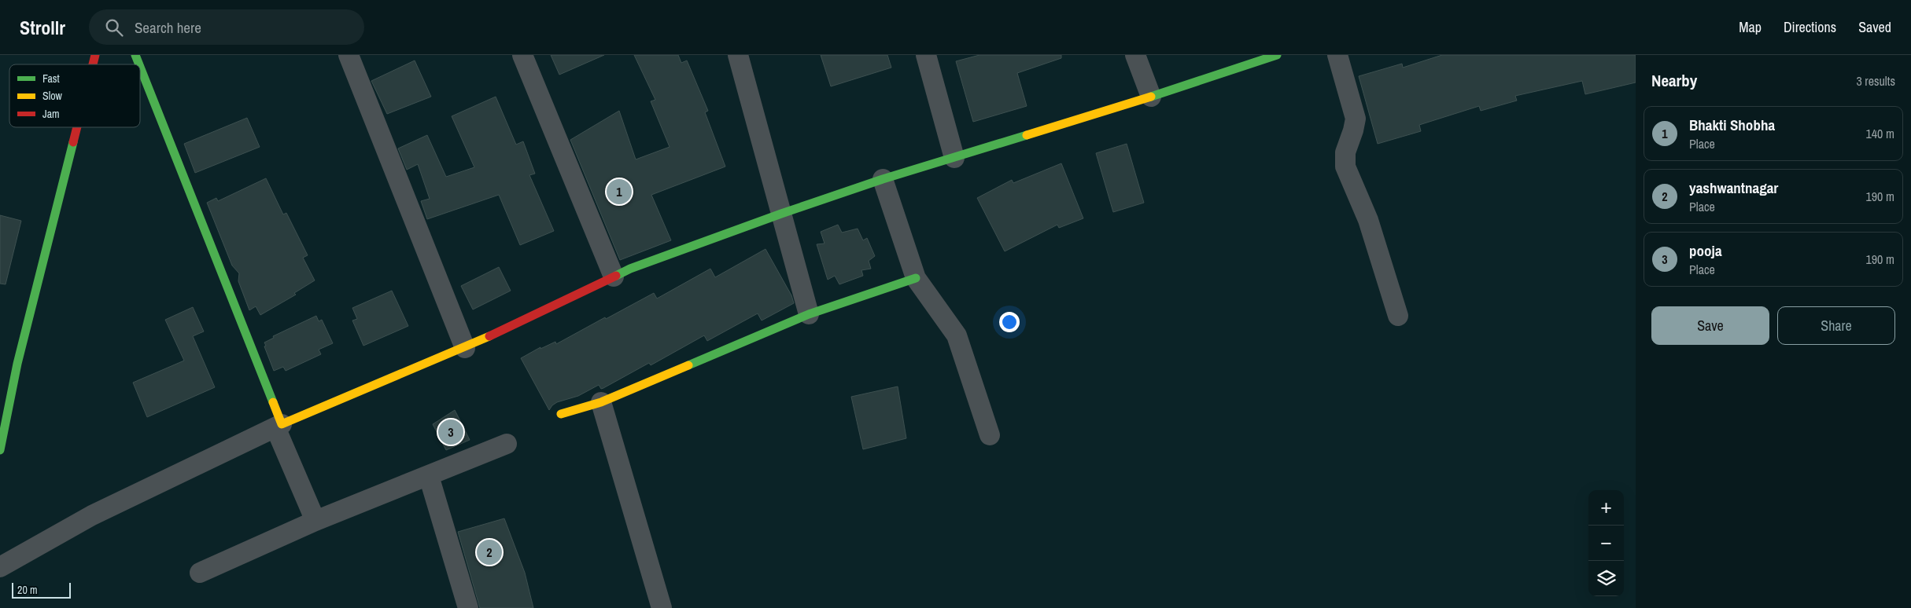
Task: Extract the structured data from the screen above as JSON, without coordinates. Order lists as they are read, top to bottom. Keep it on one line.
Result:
{"legend":["Fast","Slow","Jam"],"scale_bar":"20 m","page":{"header":"Strollr","search":"Search here","nav":["Map","Directions","Saved"],"heading":["Nearby","3 results"],"list":[{"mark":"1","name":"Bhakti Shobha","note":"Place","value":"140 m"},{"mark":"2","name":"yashwantnagar","note":"Place","value":"190 m"},{"mark":"3","name":"pooja","note":"Place","value":"190 m"}],"pins":["1","3","2"],"buttons":["Save","Share"],"map_buttons":["+","−"],"scale":"20 m"}}
